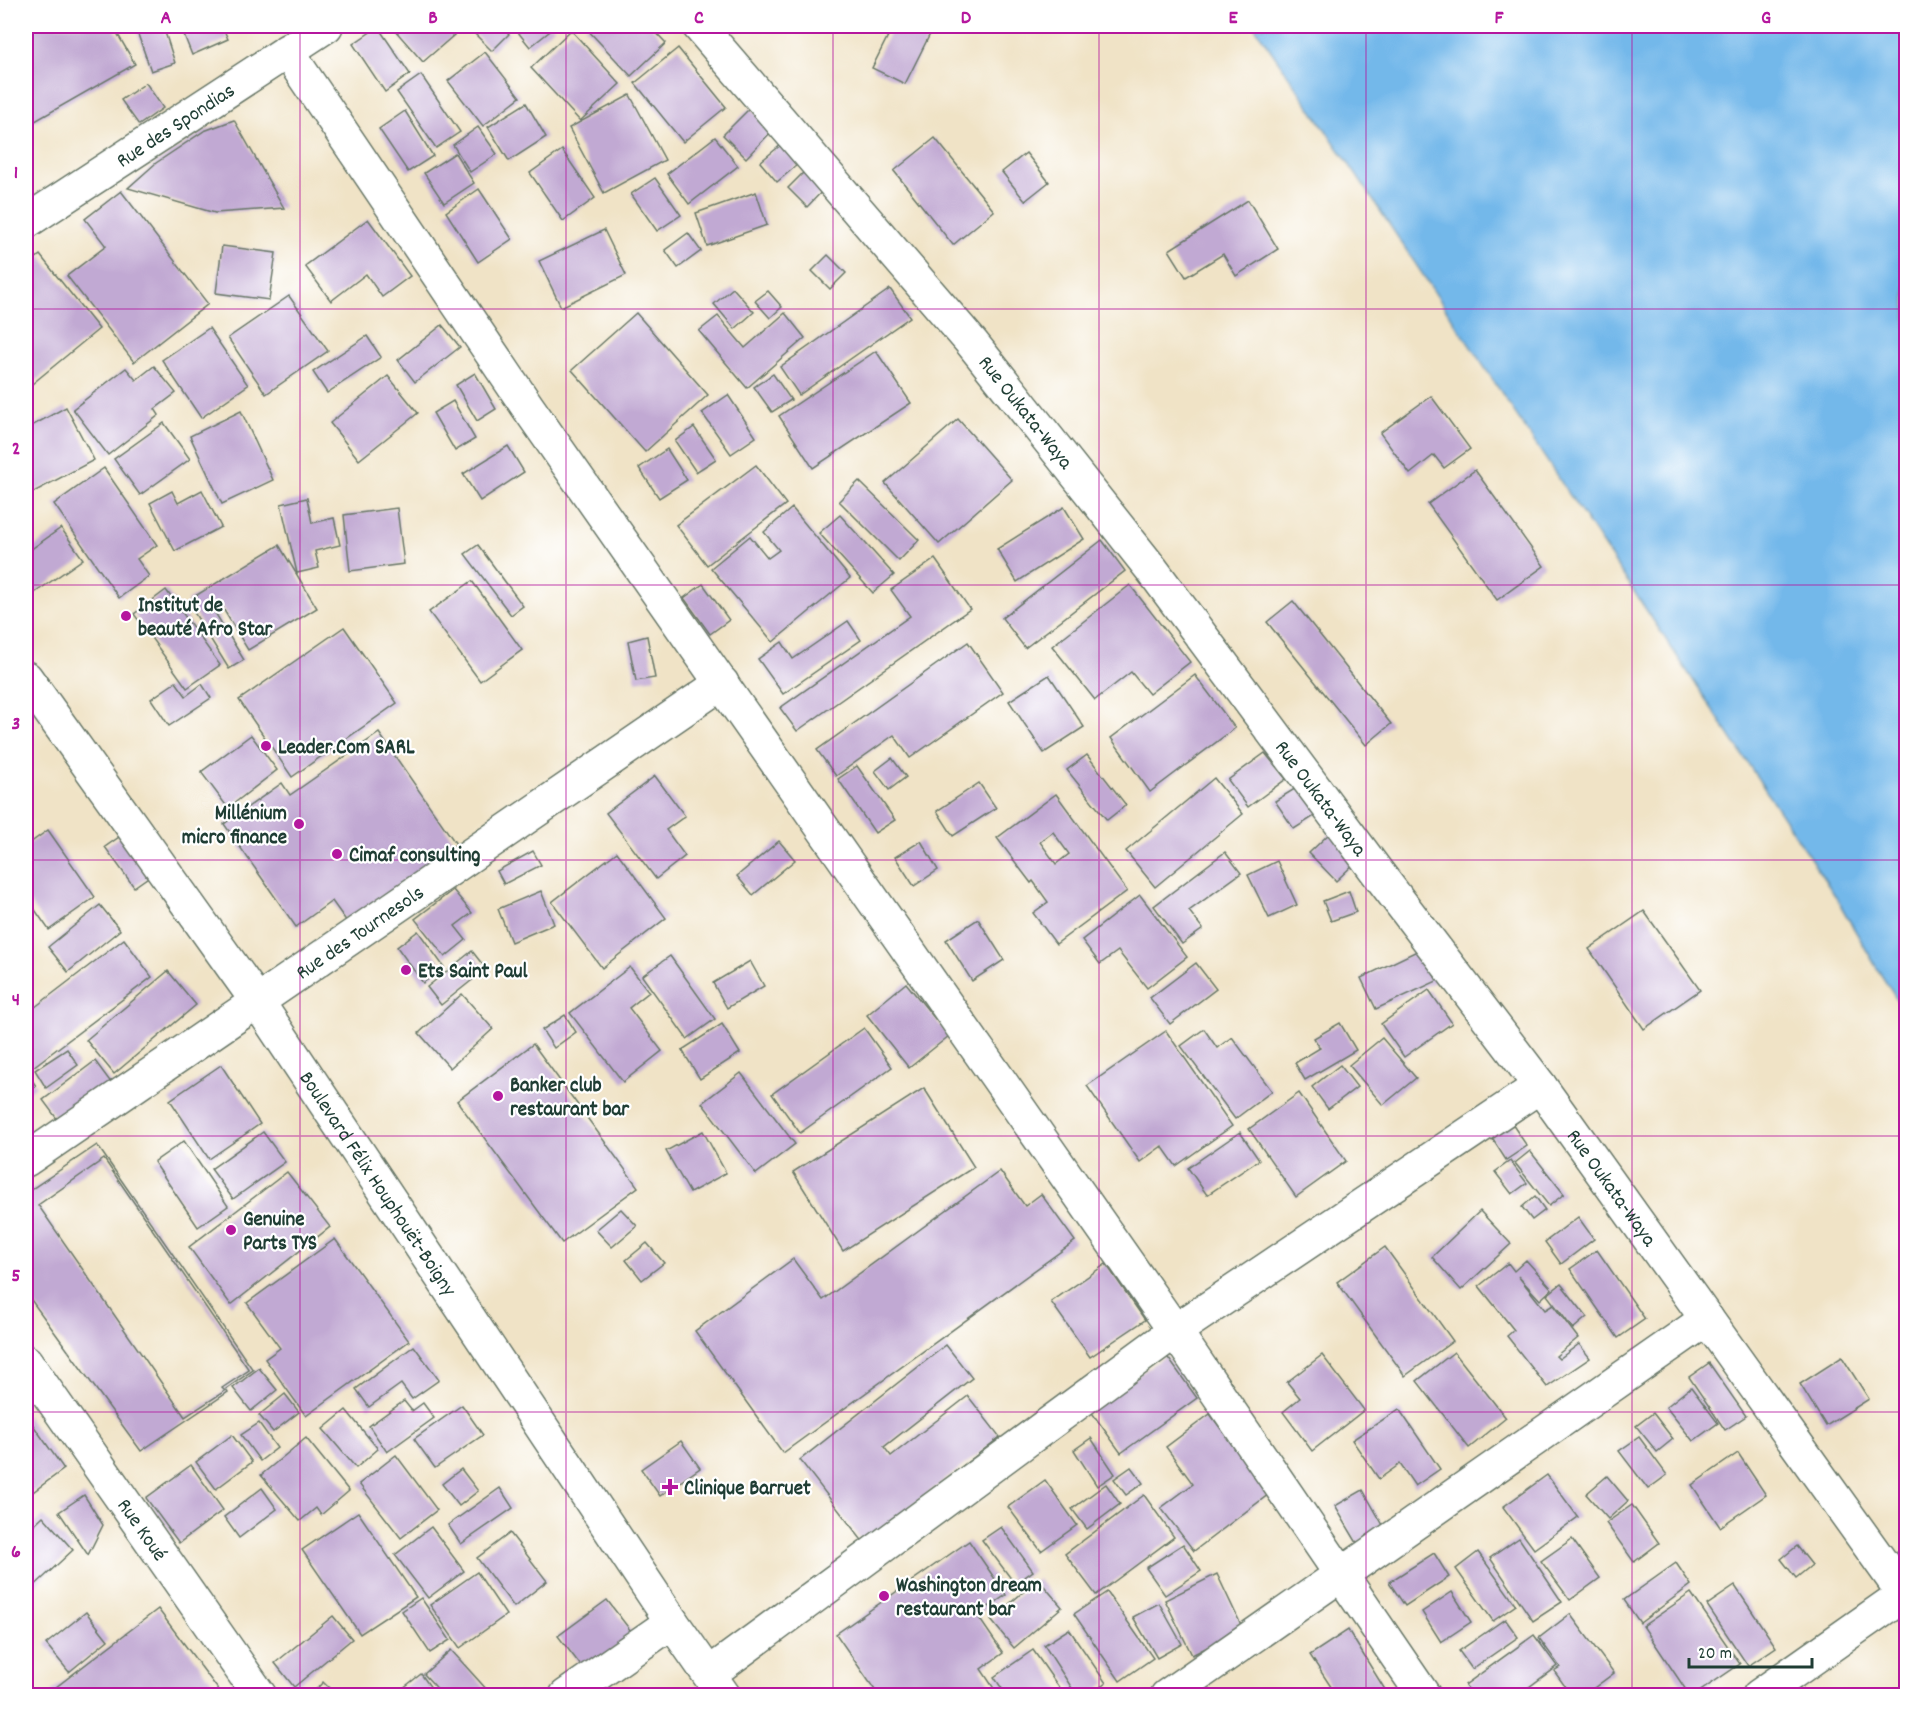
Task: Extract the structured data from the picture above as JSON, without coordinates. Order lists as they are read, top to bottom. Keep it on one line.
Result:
{"streets":{"street":["Rue des Spondias","Rue Oukata-Waya","Rue des Tournesols","Boulevard Félix Houphouët-Boigny","Rue Koué"]},"crossings":[["Rue des Tournesols","Boulevard Félix Houphouët-Boigny"]],"places":{"other":["Institut de beauté Afro Star","Leader.Com SARL","Millénium micro finance","Cimaf consulting","Ets Saint Paul","Banker club restaurant bar","Genuine Parts TYS","Washington dream restaurant bar"],"health":["Clinique Barruet"]},"scale_bar":"20 m","grid":{"columns":["A","B","C","D","E","F","G"],"rows":["1","2","3","4","5","6"]}}
